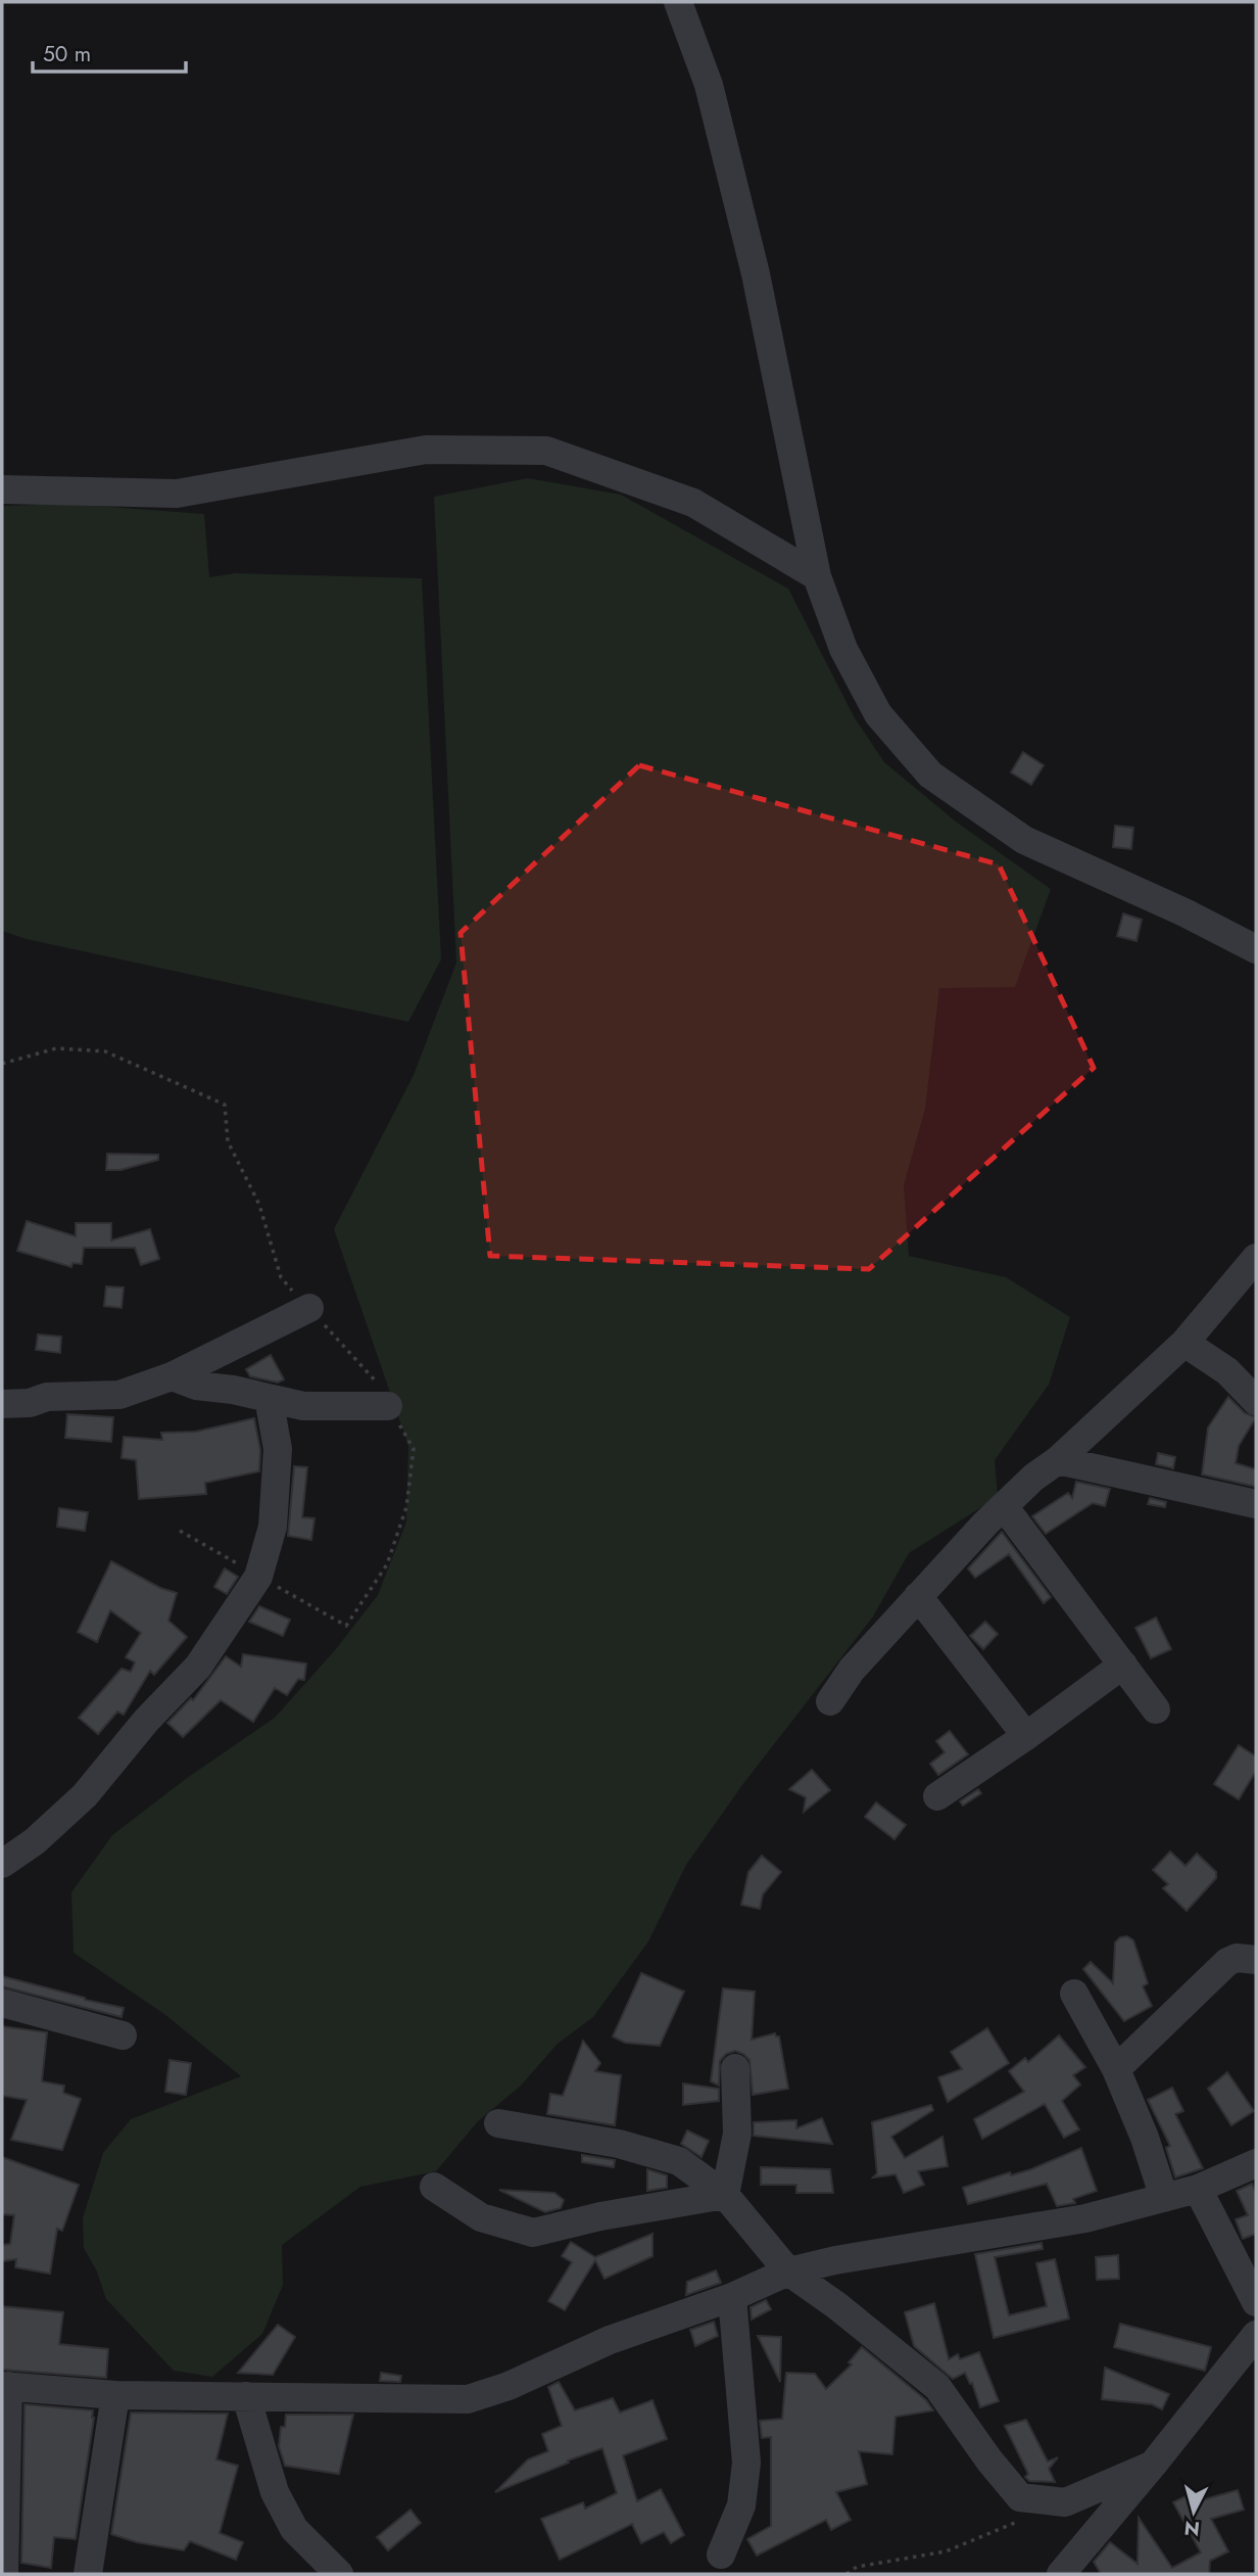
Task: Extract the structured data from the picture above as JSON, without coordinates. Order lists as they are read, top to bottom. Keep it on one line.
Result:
{"scale_bar":"50 m","north":"bottom"}
